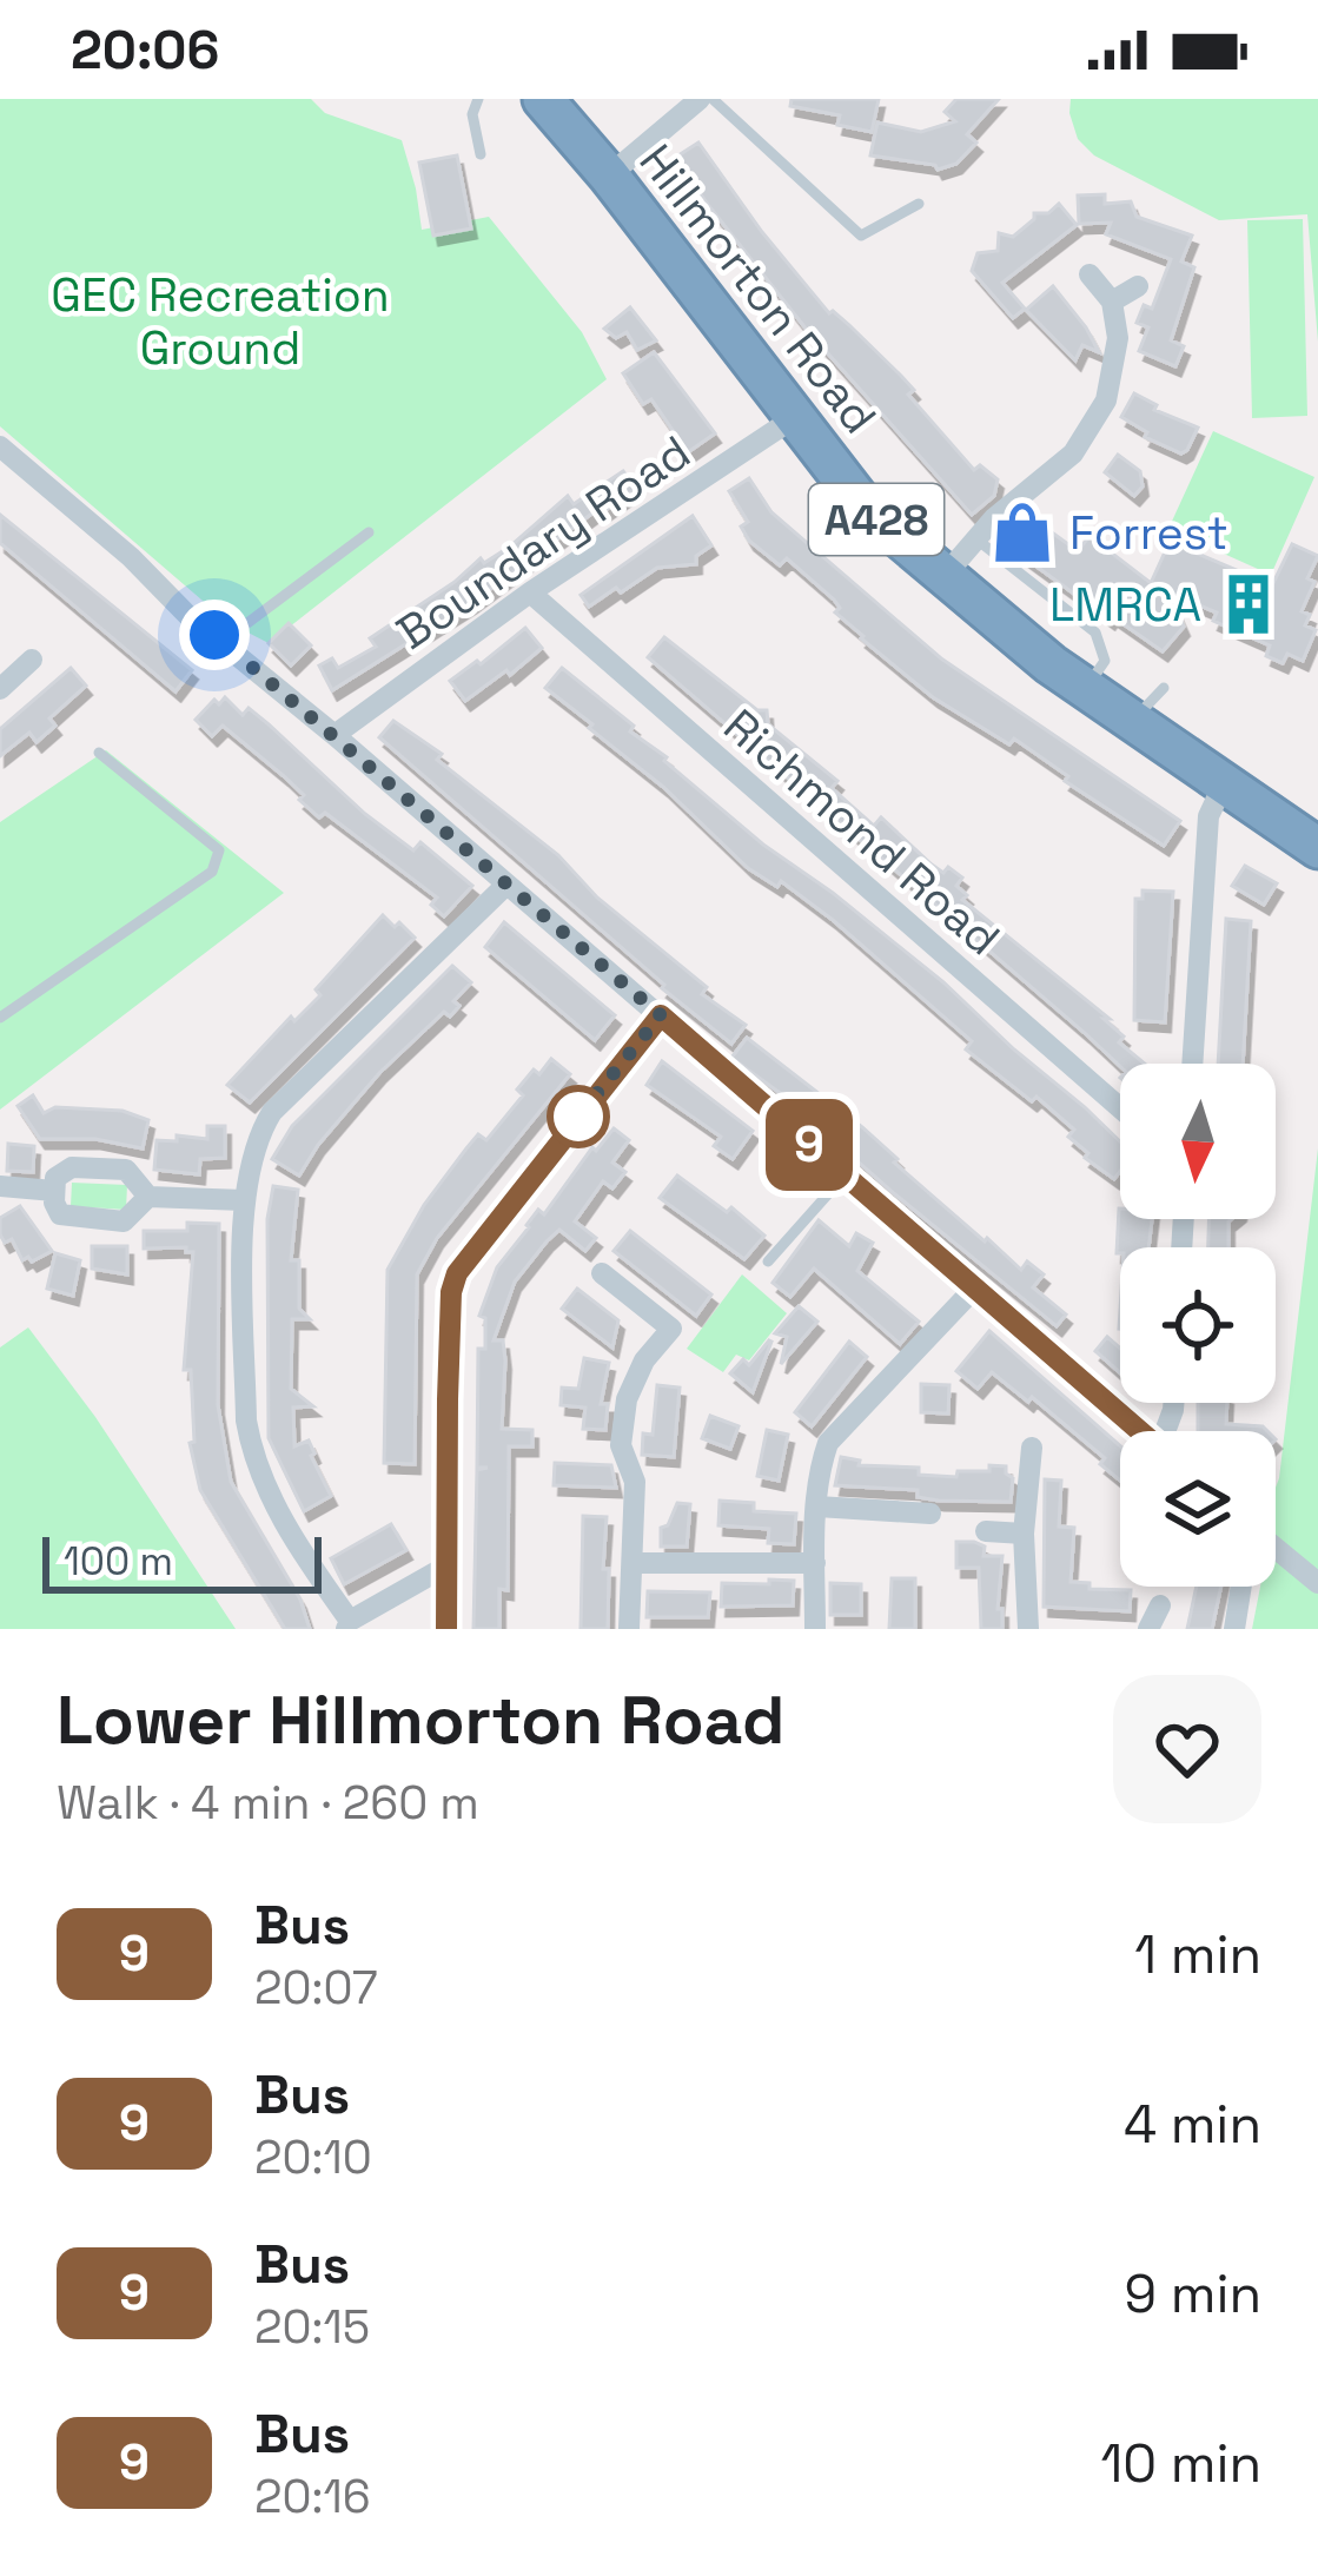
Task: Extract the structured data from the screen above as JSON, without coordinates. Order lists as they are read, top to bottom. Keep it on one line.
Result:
{"streets":{"highway":["Hillmorton Road","A428"],"street":["Boundary Road","Richmond Road"]},"crossings":[["Hillmorton Road","Boundary Road"],["Boundary Road","Richmond Road"]],"parks":["GEC Recreation Ground"],"places":{"shop":["Forrest"],"building":["LMRCA"]},"lines":["bus line 9"],"scale_bar":"100 m","north":"bottom","page":{"status":"20:06","on_map":"9","scale":"100 m","heading":["Lower Hillmorton Road","Walk · 4 min · 260 m"],"list":[{"mark":"9","name":"Bus","note":"20:07","value":"1 min"},{"mark":"9","name":"Bus","note":"20:10","value":"4 min"},{"mark":"9","name":"Bus","note":"20:15","value":"9 min"},{"mark":"9","name":"Bus","note":"20:16","value":"10 min"}]}}
